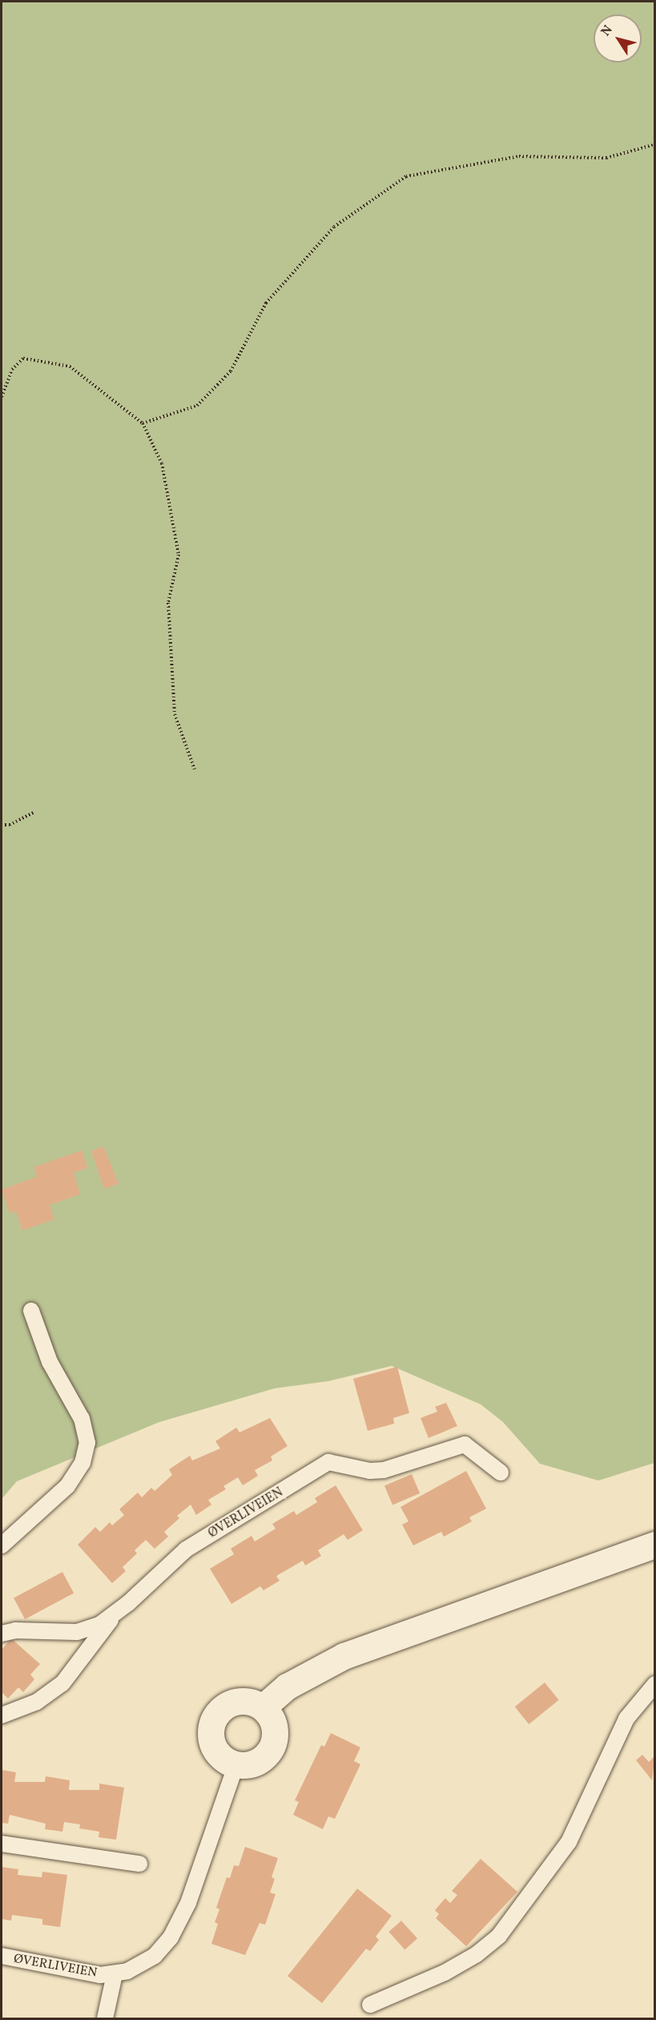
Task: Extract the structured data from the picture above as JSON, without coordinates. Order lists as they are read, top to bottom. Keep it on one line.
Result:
{"streets":{"lane":["ØVERLIVEIEN"]},"north":"top left"}
